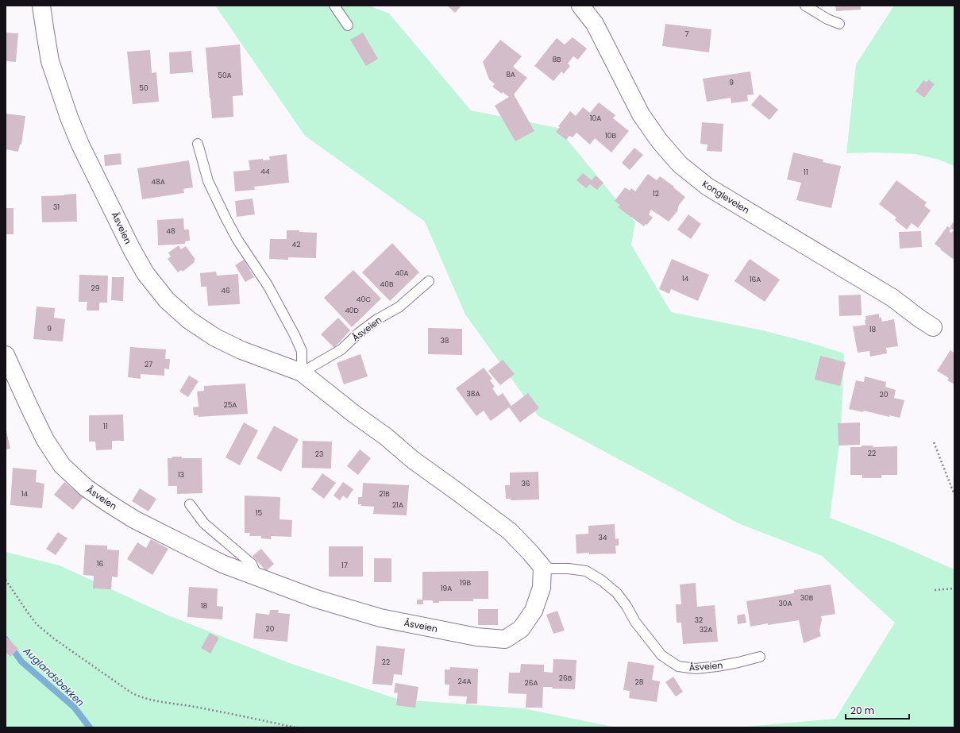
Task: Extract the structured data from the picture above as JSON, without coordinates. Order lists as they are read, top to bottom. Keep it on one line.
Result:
{"streets":{"street":["Kongleveien","Åsveien"]},"water":["Auglandsbekken"],"house_numbers":["7","8B","8A","50A","9","50","10A","10B","44","11","48A","12","31","48","42","40A","14","16A","40B","29","46","40C","40D","9","18","38","27","38A","20","25A","11","22","23","13","36","14","21B","21A","15","34","16","17","19B","19A","30B","30A","18","32","20","32A","22","26B","24A","28","26A"],"scale_bar":"20 m"}
